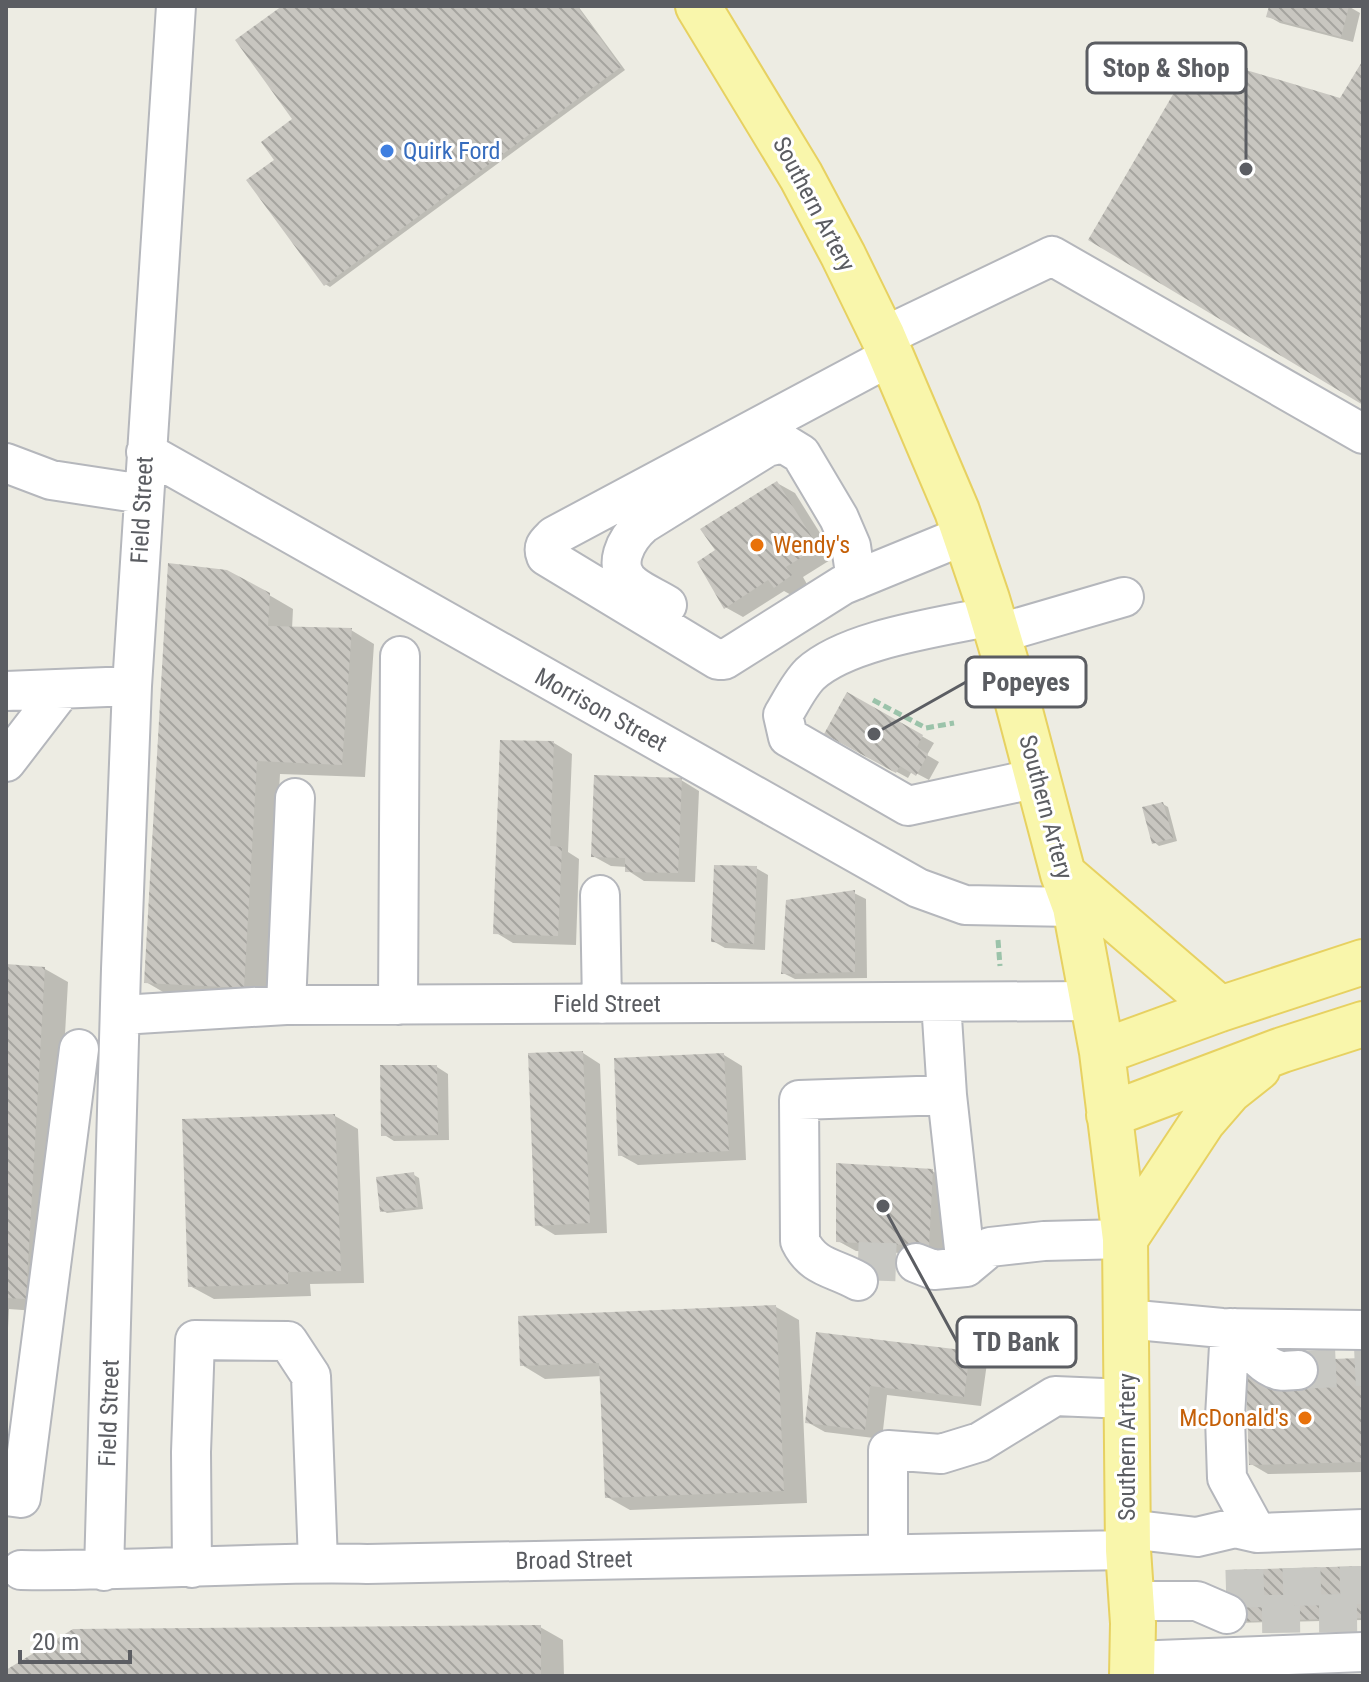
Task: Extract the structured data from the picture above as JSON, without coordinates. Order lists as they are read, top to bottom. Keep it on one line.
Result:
{"streets":{"main road":["Southern Artery"],"street":["Field Street","Morrison Street","Broad Street"]},"crossings":[["Southern Artery","Field Street"],["Southern Artery","Morrison Street"],["Southern Artery","Broad Street"],["Field Street","Morrison Street"],["Field Street","Broad Street"]],"places":["Quirk Ford","Stop & Shop","Wendy's","Popeyes","TD Bank","McDonald's"],"scale_bar":"20 m"}
